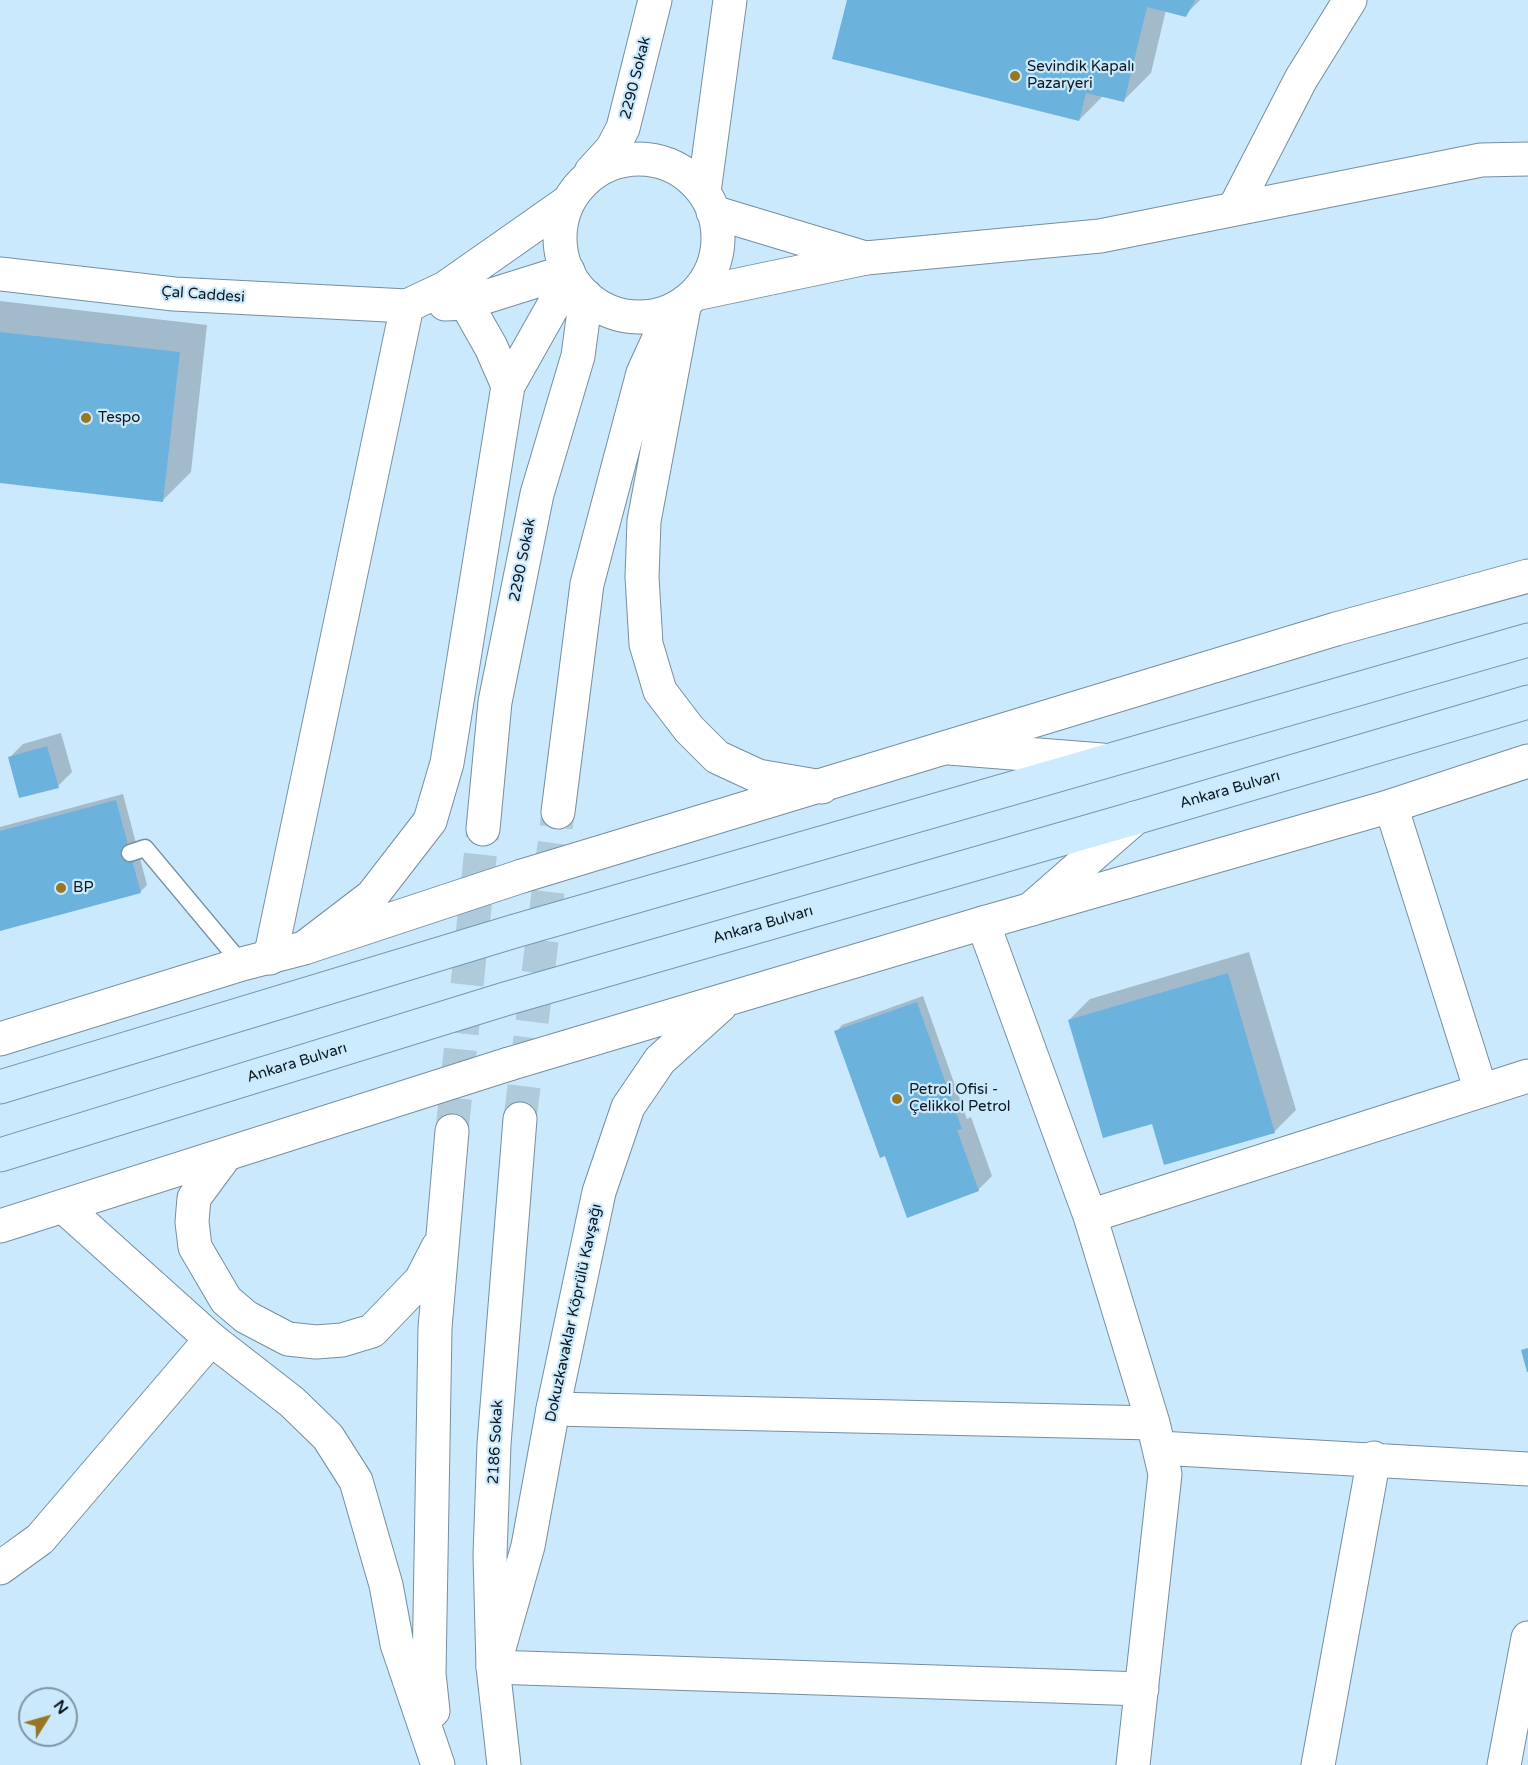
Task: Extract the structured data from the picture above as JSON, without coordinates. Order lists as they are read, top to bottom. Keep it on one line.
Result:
{"streets":{"main road":["Ankara Bulvarı"],"street":["2290 Sokak","Çal Caddesi","Dokuzkavaklar Köprülü Kavşağı","2186 Sokak"]},"crossings":[["2290 Sokak","Çal Caddesi"],["Dokuzkavaklar Köprülü Kavşağı","2186 Sokak"]],"places":["Sevindik Kapalı Pazaryeri","Tespo","BP","Petrol Ofisi - Çelikkol Petrol"],"north":"top right"}
